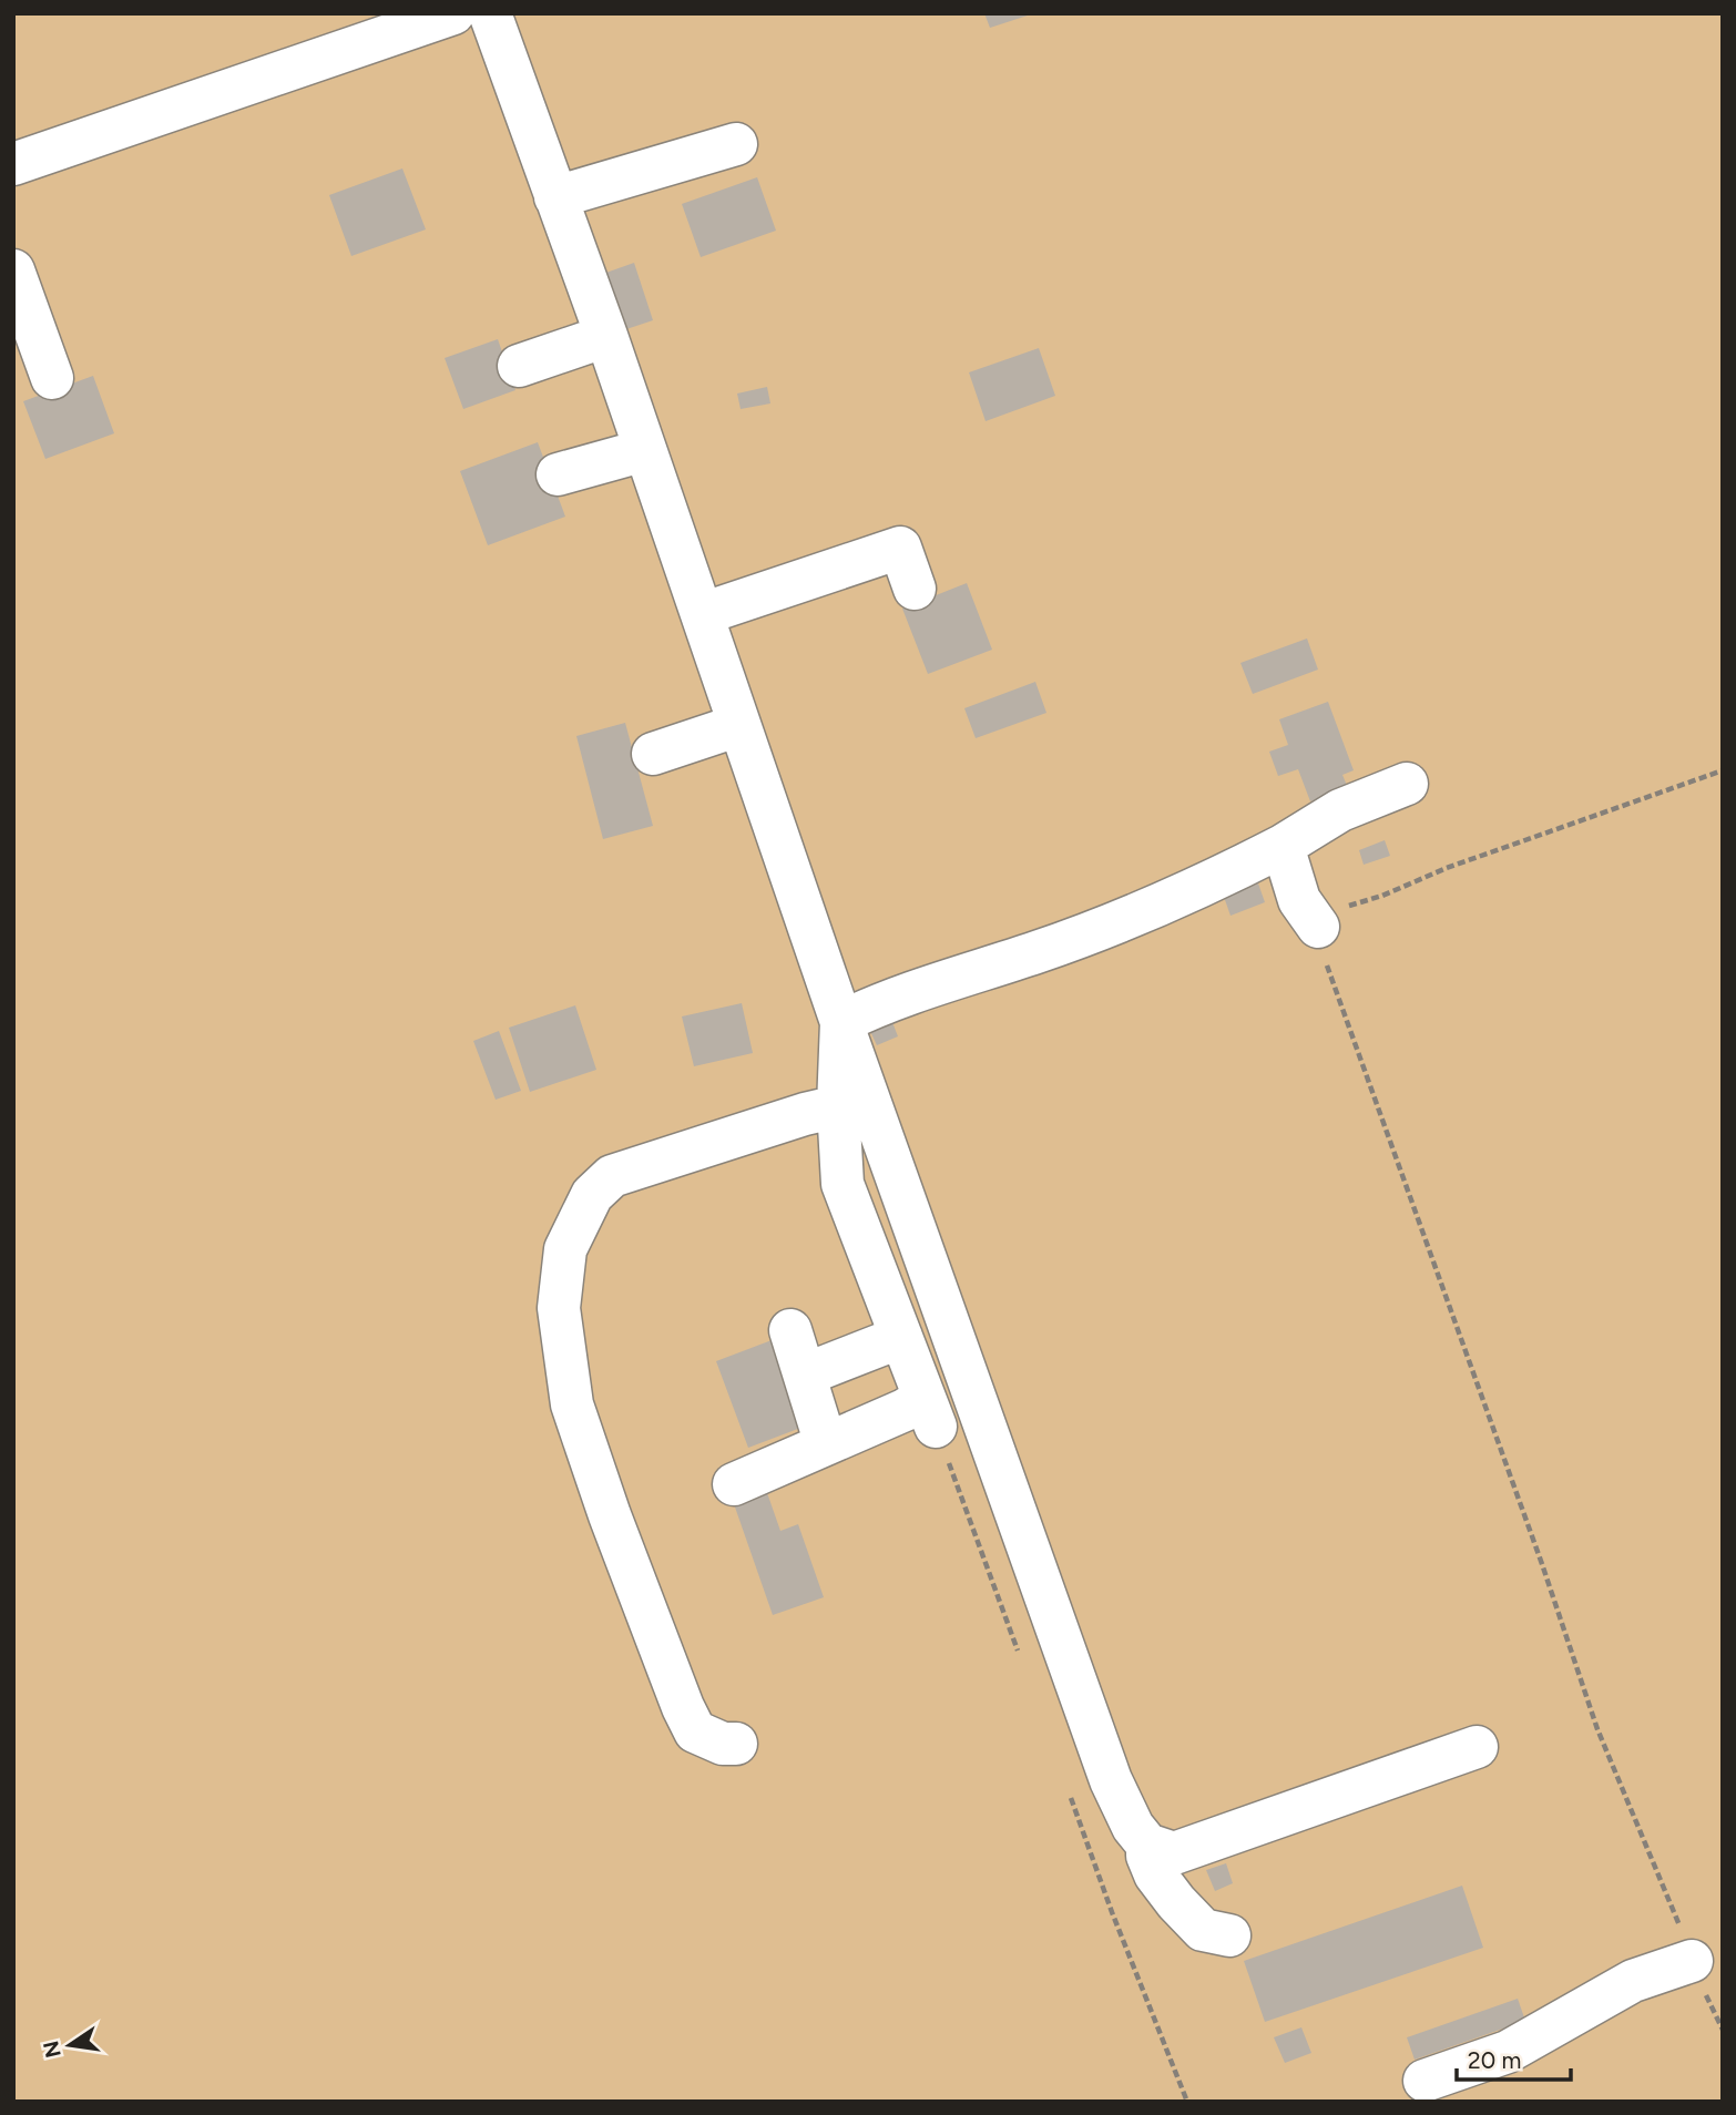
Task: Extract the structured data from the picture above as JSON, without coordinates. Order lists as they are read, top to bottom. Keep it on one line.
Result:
{"scale_bar":"20 m","north":"left"}
